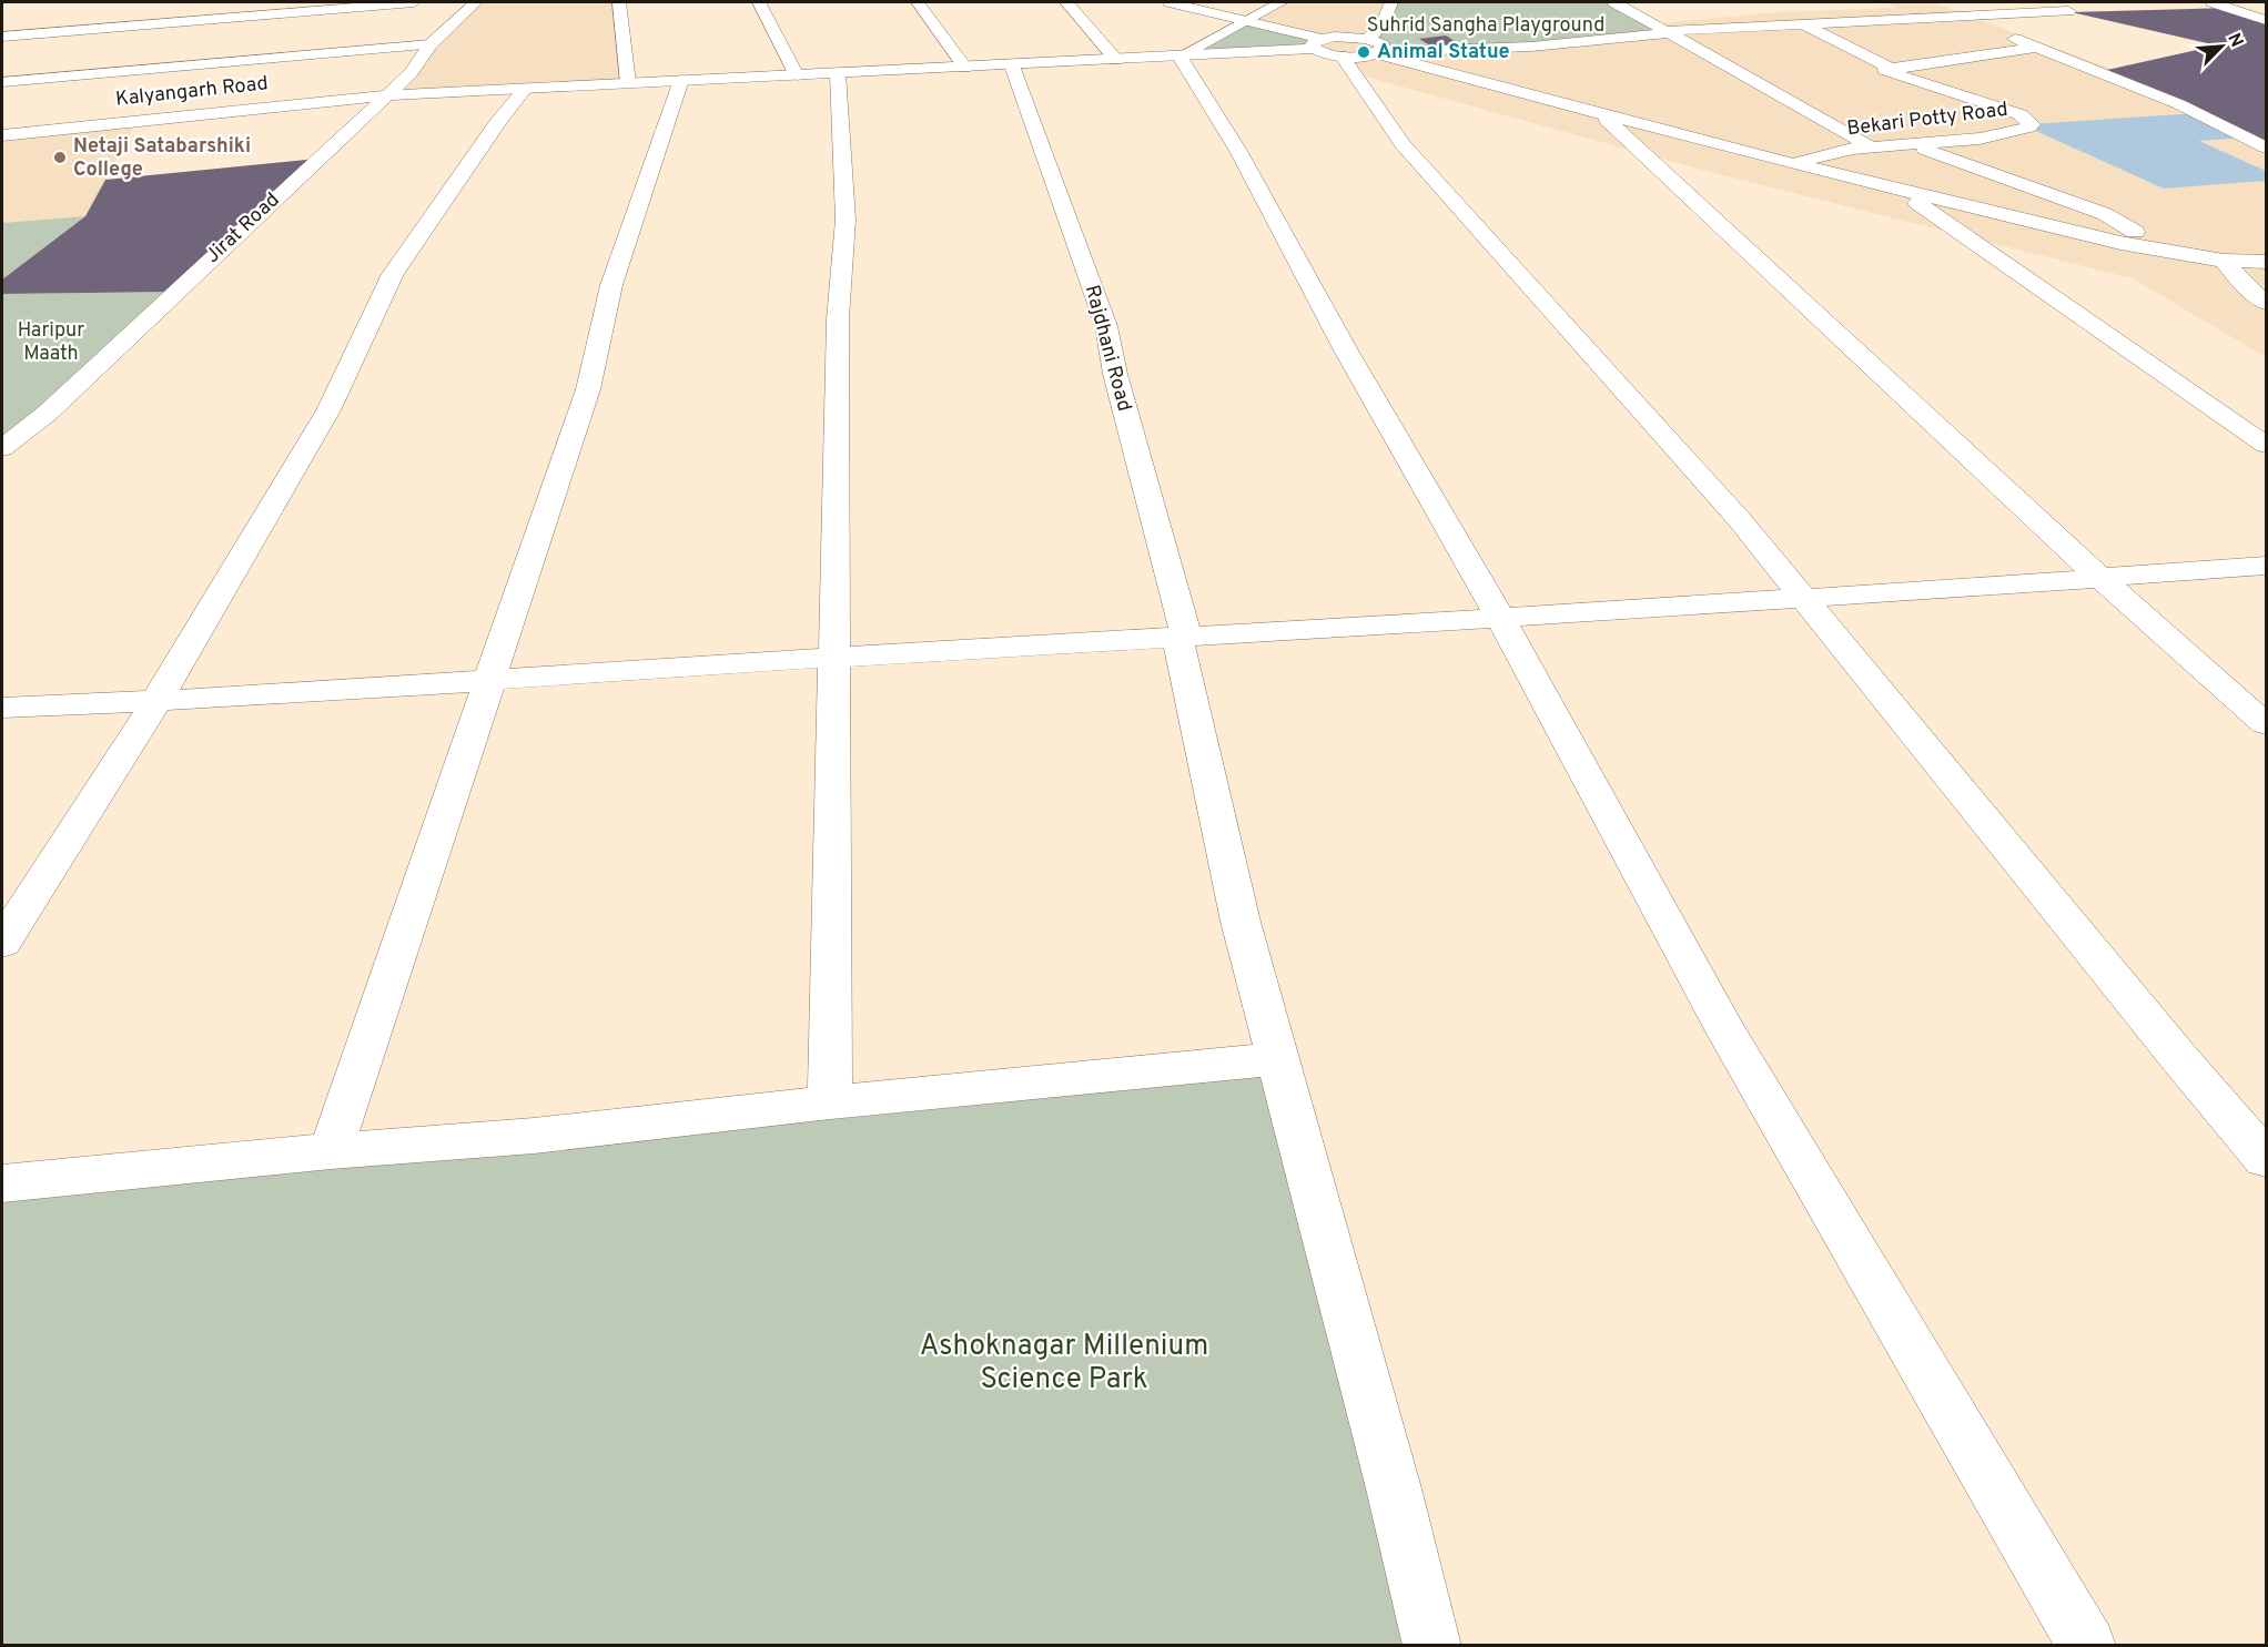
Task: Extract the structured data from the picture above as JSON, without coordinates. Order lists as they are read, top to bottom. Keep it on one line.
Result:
{"streets":{"street":["Kalyangarh Road","Bekari Potty Road","Jirat Road","Rajdhani Road"]},"crossings":[["Kalyangarh Road","Jirat Road"],["Kalyangarh Road","Rajdhani Road"]],"parks":["Suhrid Sangha Playground","Haripur Maath","Ashoknagar Millenium Science Park"],"places":["Animal Statue","Netaji Satabarshiki College"],"north":"top right"}
